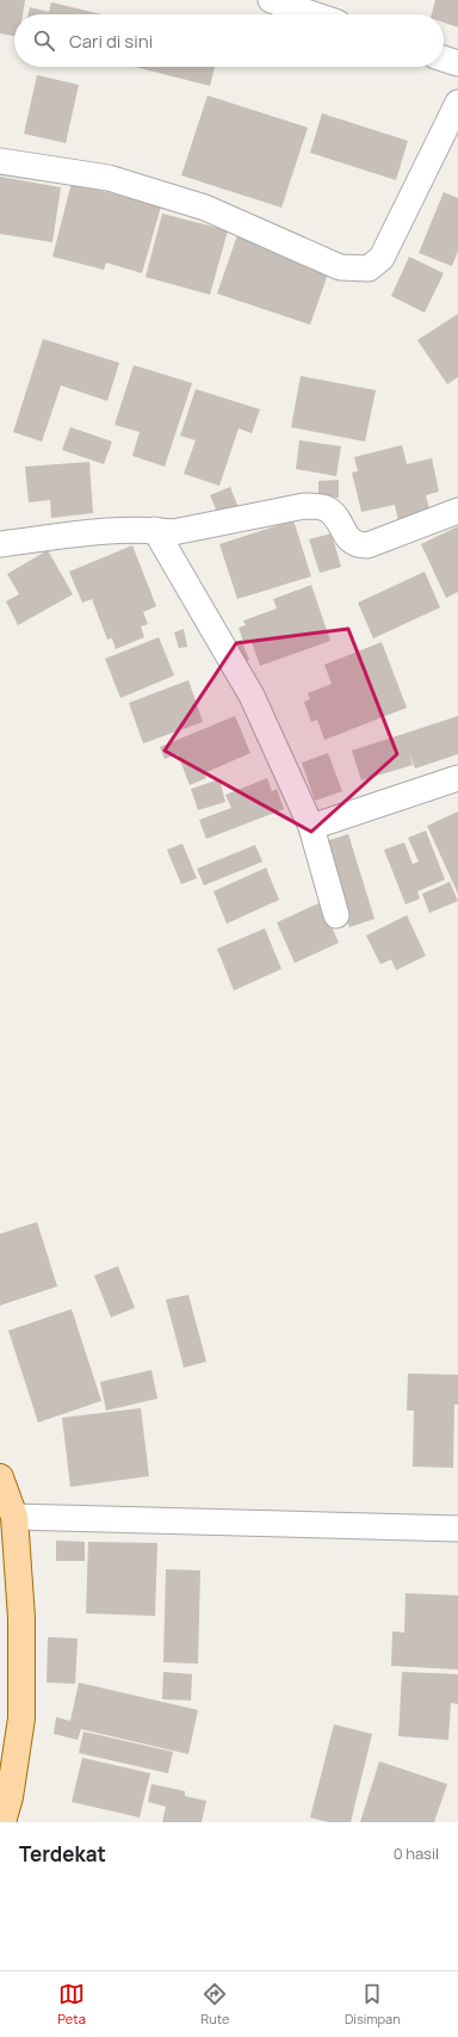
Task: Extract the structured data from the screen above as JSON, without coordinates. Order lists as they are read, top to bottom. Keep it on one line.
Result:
{"page":{"search":"Cari di sini","heading":["Terdekat","0 hasil"],"nav":["Peta","Rute","Disimpan"]}}
